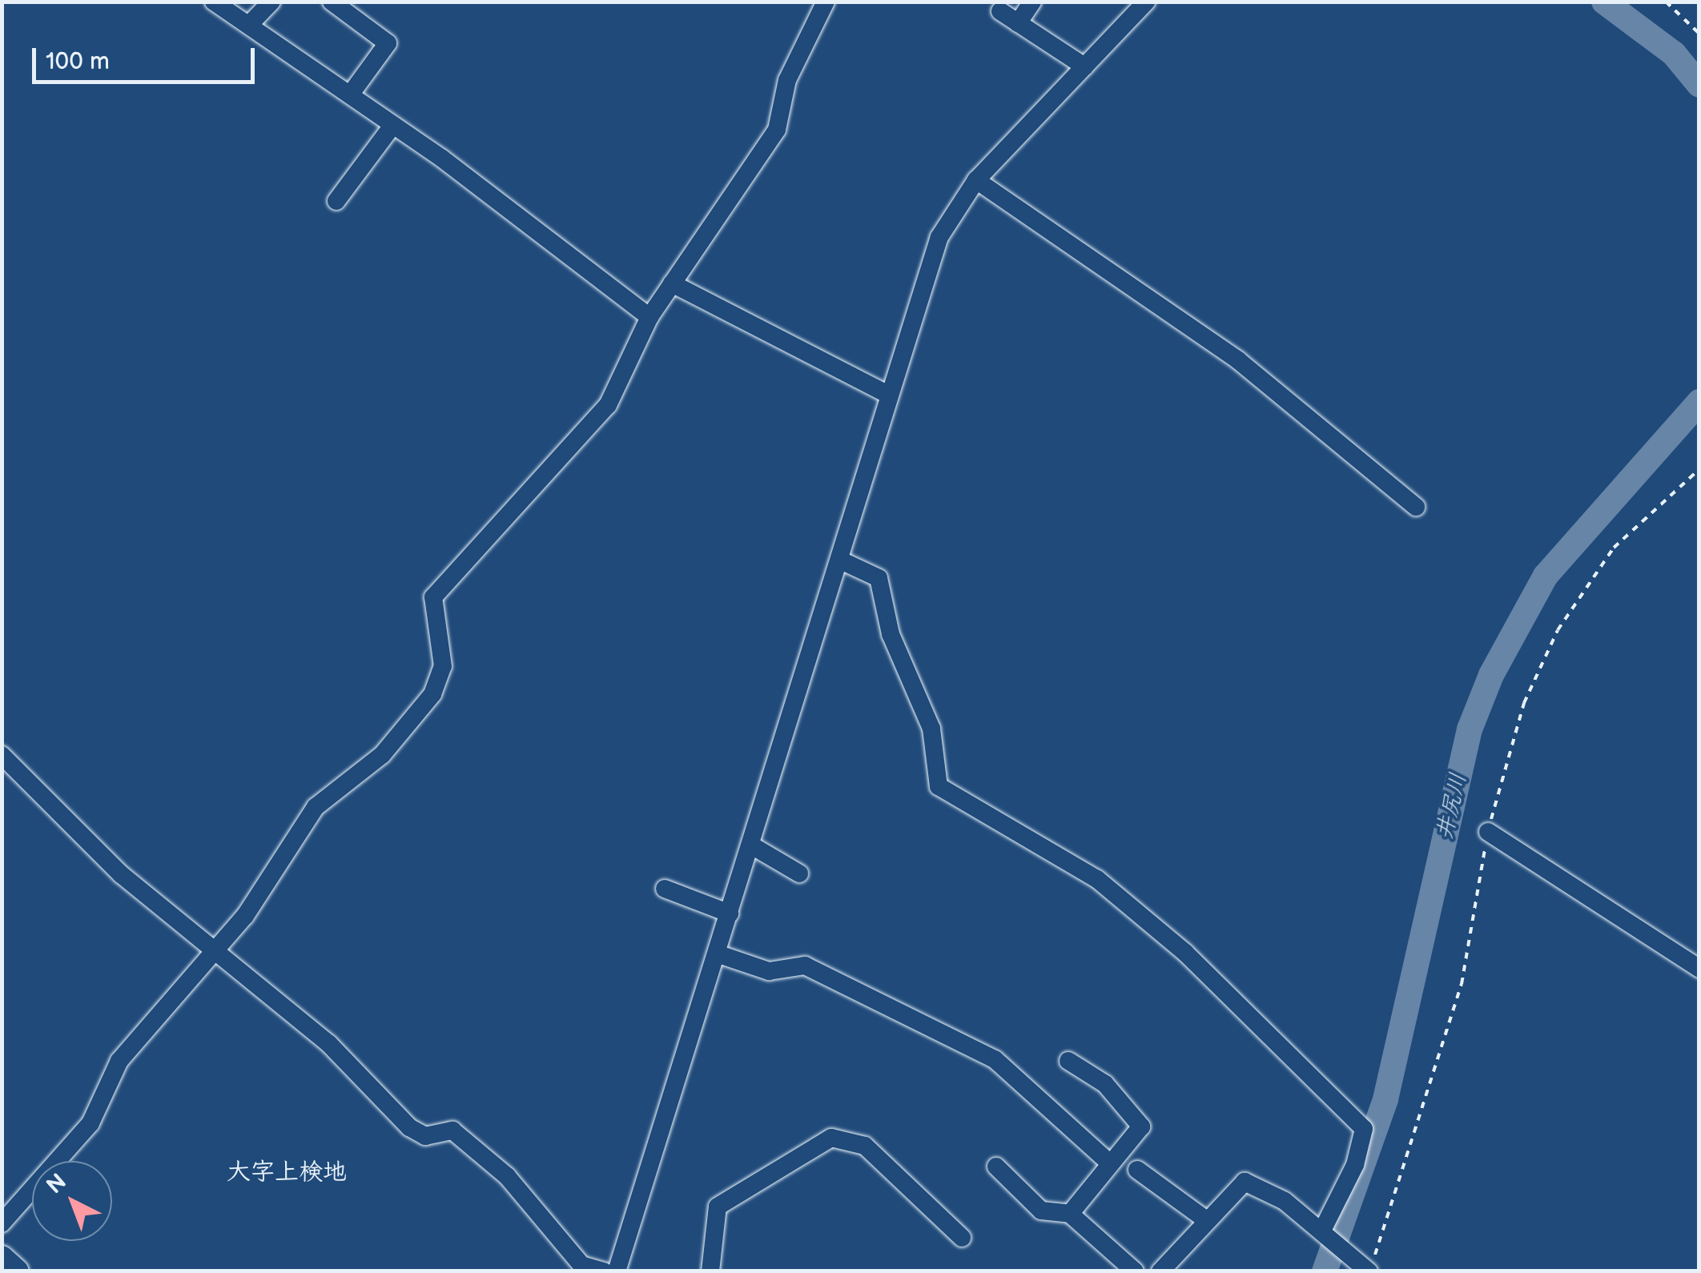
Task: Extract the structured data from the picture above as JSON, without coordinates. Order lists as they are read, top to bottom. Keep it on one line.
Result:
{"districts":["大字上検地"],"water":["井尻川"],"scale_bar":"100 m","north":"top left"}
